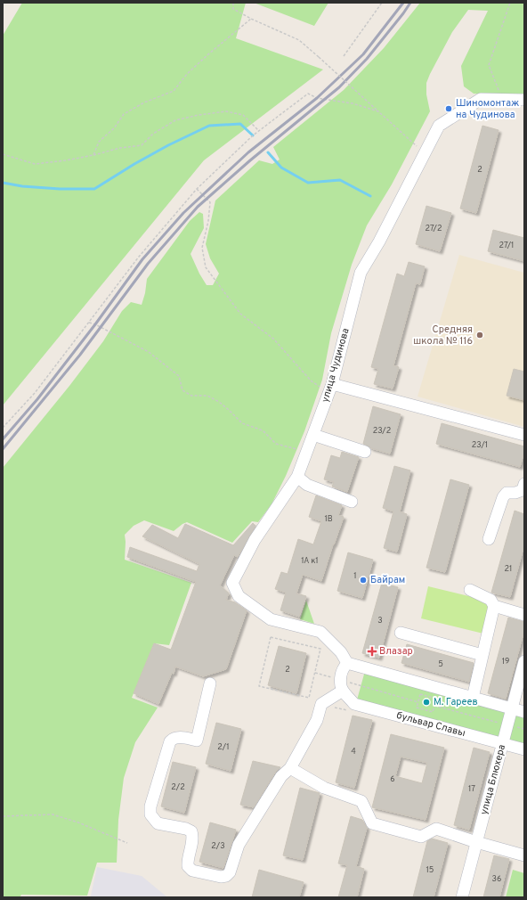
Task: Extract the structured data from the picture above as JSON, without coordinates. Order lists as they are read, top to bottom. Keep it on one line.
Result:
{"streets":{"street":["улица Чудинова","бульвар Славы","улица Блюхера"]},"crossings":[["бульвар Славы","улица Блюхера"]],"places":{"other":["Шиномонтаж на Чудинова","Средняя школа № 116","Байрам","М. Гареев"],"health":["Влазар"]},"house_numbers":["2","27/2","27/1","23/2","23/1","1В","1А к1","21","1","3","19","5","2","2/1","4","6","2/2","17","2/3","15","36"]}
